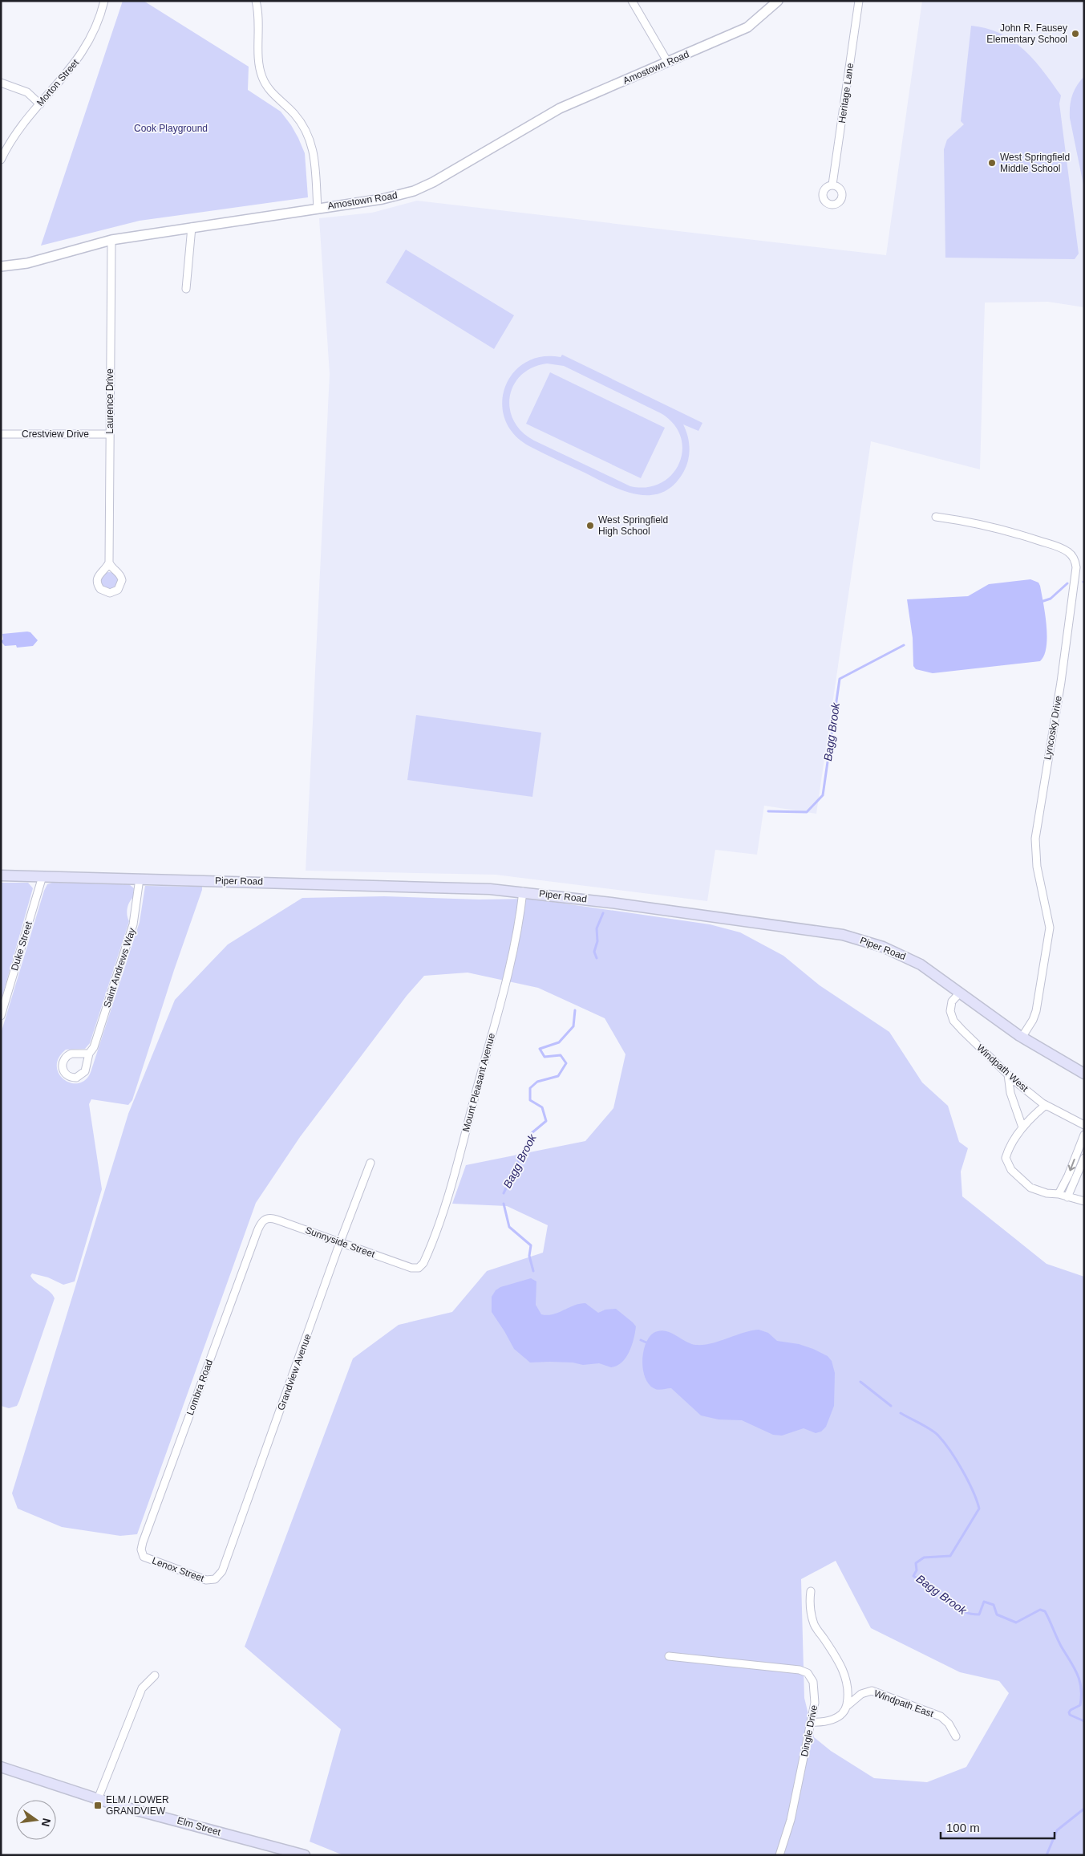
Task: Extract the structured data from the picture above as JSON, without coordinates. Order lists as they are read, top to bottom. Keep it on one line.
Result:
{"streets":{"main road":["Piper Road","Elm Street"],"street":["Amostown Road","Morton Street","Heritage Lane","Laurence Drive","Crestview Drive","Lyncosky Drive","Duke Street","Saint Andrews Way","Windpath West","Mount Pleasant Avenue","Sunnyside Street","Grandview Avenue","Lombra Road","Lenox Street","Windpath East","Dingle Drive"]},"crossings":[["Amostown Road","Laurence Drive"],["Laurence Drive","Crestview Drive"],["Lyncosky Drive","Piper Road"],["Piper Road","Duke Street"],["Piper Road","Saint Andrews Way"],["Piper Road","Windpath West"],["Piper Road","Mount Pleasant Avenue"],["Mount Pleasant Avenue","Sunnyside Street"],["Sunnyside Street","Grandview Avenue"],["Sunnyside Street","Lombra Road"],["Grandview Avenue","Lenox Street"],["Lombra Road","Lenox Street"],["Windpath East","Dingle Drive"]],"water":["Bagg Brook"],"parks":["Cook Playground"],"places":{"other":["John R. Fausey Elementary School","West Springfield Middle School","West Springfield High School"],"transit":["ELM / LOWER GRANDVIEW"]},"scale_bar":"100 m","north":"right"}
